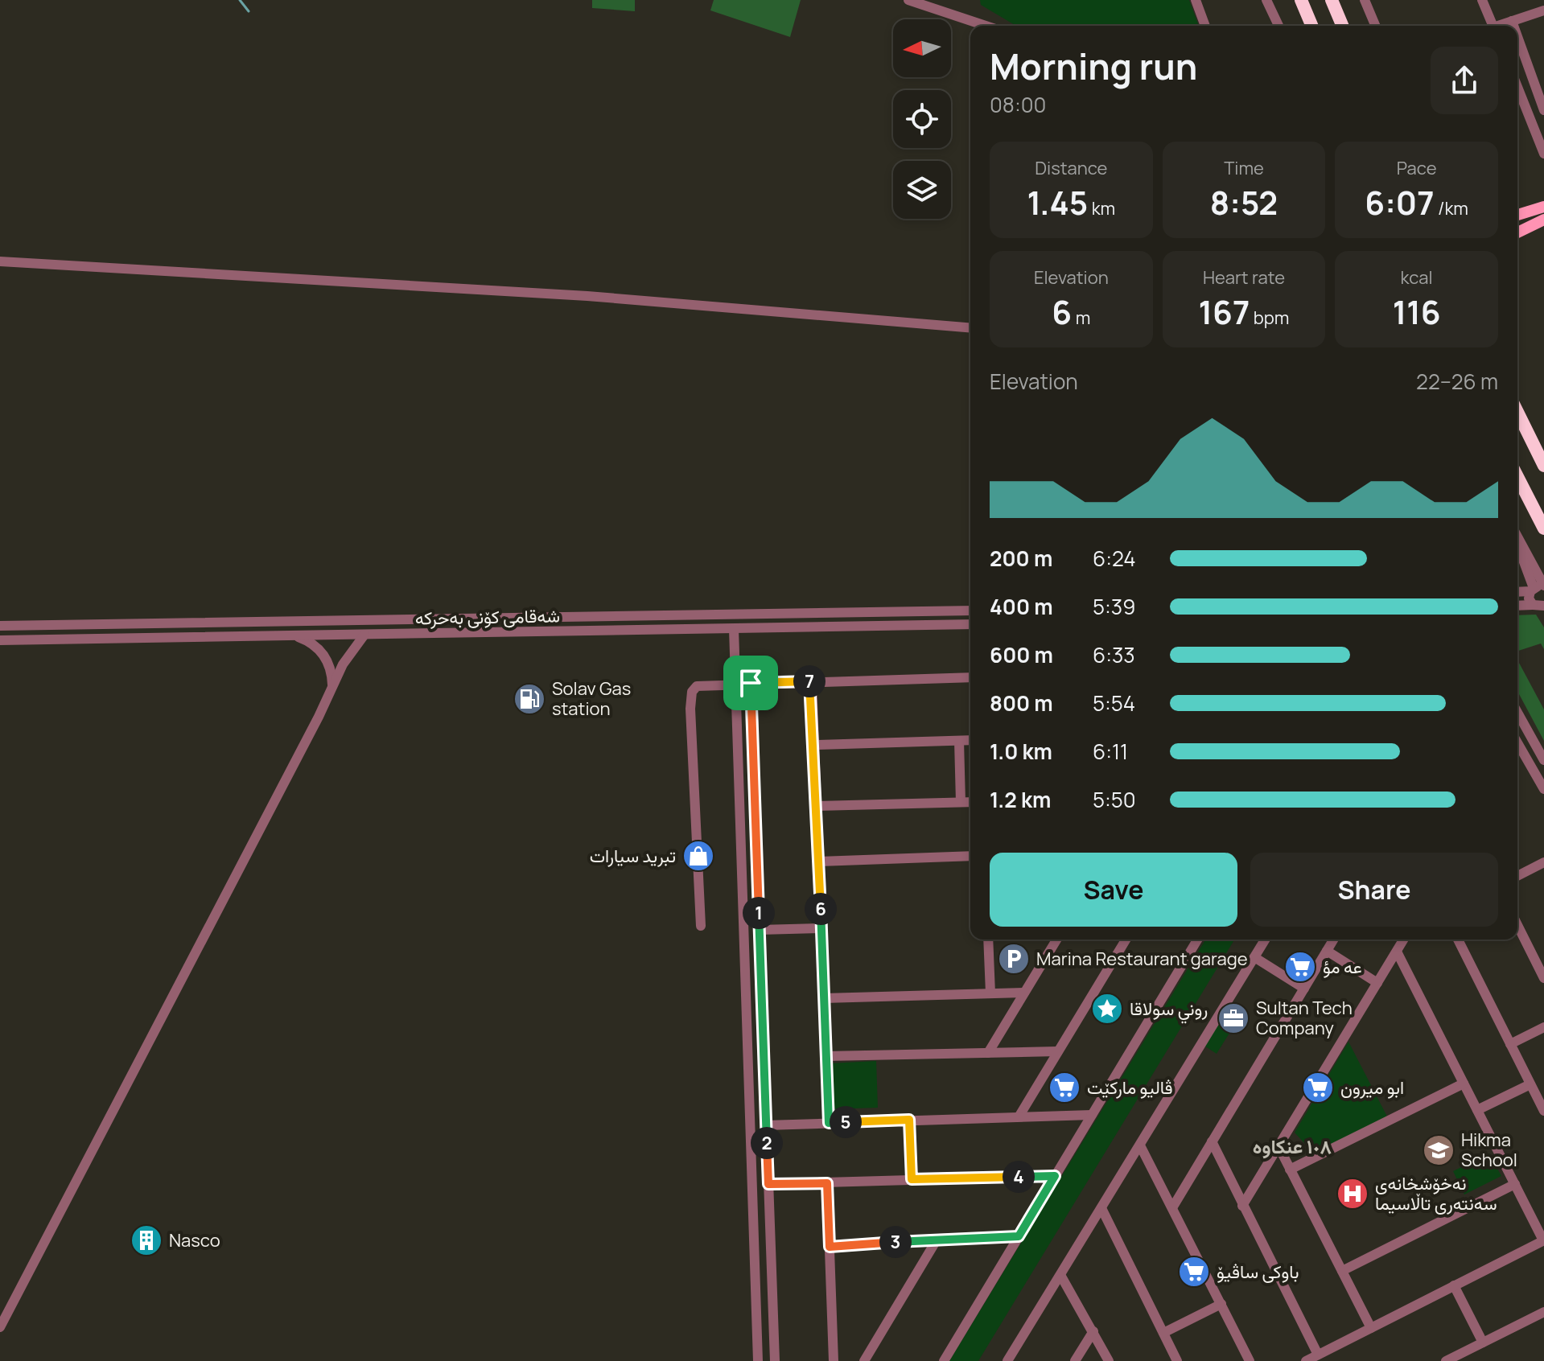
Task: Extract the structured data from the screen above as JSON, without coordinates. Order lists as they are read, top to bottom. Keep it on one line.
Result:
{"streets":{"street":["شەقامی کۆنی بەحرکە"]},"districts":["١٠٨ عنکاوە"],"places":{"fuel station":["Solav Gas station"],"shop":["تبريد سيارات"],"parking":["Marina Restaurant garage"],"supermarket":["عه مؤ","ڤالیو مارکێت","ابو ميرون","باوکی ساڤیۆ"],"place":["روني سولاقا"],"office":["Sultan Tech Company"],"school or university":["Hikma School"],"hospital":["نەخۆشخانەی سەنتەری تاڵاسیما"],"building":["Nasco"]},"north":"left","page":{"heading":["Morning run","08:00"],"stats":[["Distance","1.45 km"],["Time","8:52"],["Pace","6:07 /km"],["Elevation","6 m"],["Heart rate","167 bpm"],["kcal","116"]],"chart":["Elevation","22–26 m"],"list":[{"name":"200 m","note":"6:24"},{"name":"400 m","note":"5:39"},{"name":"600 m","note":"6:33"},{"name":"800 m","note":"5:54"},{"name":"1.0 km","note":"6:11"},{"name":"1.2 km","note":"5:50"}],"pins":["7","6","1","5","2","4","3"],"buttons":["Save","Share"]}}
